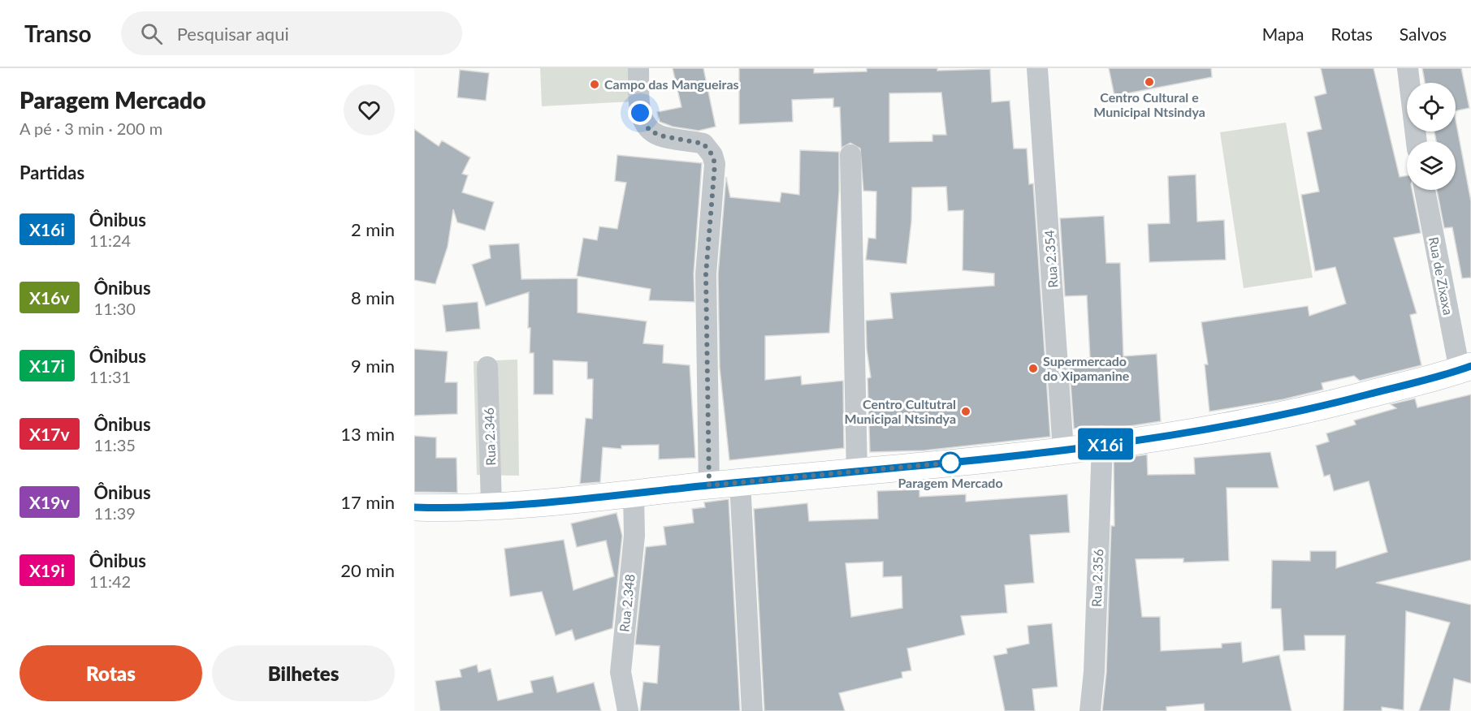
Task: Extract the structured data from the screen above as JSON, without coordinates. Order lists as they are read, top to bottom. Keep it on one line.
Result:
{"streets":{"street":["Rua 2.354","Rua de Zixaxa","Rua 2.346","Rua 2.356","Rua 2.348"]},"places":["Centro Cultural e Municipal Ntsindya","Campo das Mangueiras","Supermercado do Xipamanine","Centro Cultutral Municipal Ntsindya","Paragem Mercado"],"lines":["bus line X16i"],"page":{"header":"Transo","search":"Pesquisar aqui","nav":["Mapa","Rotas","Salvos"],"heading":[["Paragem Mercado","A pé · 3 min · 200 m"],"Partidas"],"on_map":"X16i","list":[{"mark":"X16i","name":"Ônibus","note":"11:24","value":"2 min"},{"mark":"X16v","name":"Ônibus","note":"11:30","value":"8 min"},{"mark":"X17i","name":"Ônibus","note":"11:31","value":"9 min"},{"mark":"X17v","name":"Ônibus","note":"11:35","value":"13 min"},{"mark":"X19v","name":"Ônibus","note":"11:39","value":"17 min"},{"mark":"X19i","name":"Ônibus","note":"11:42","value":"20 min"}],"buttons":["Rotas","Bilhetes"]}}
